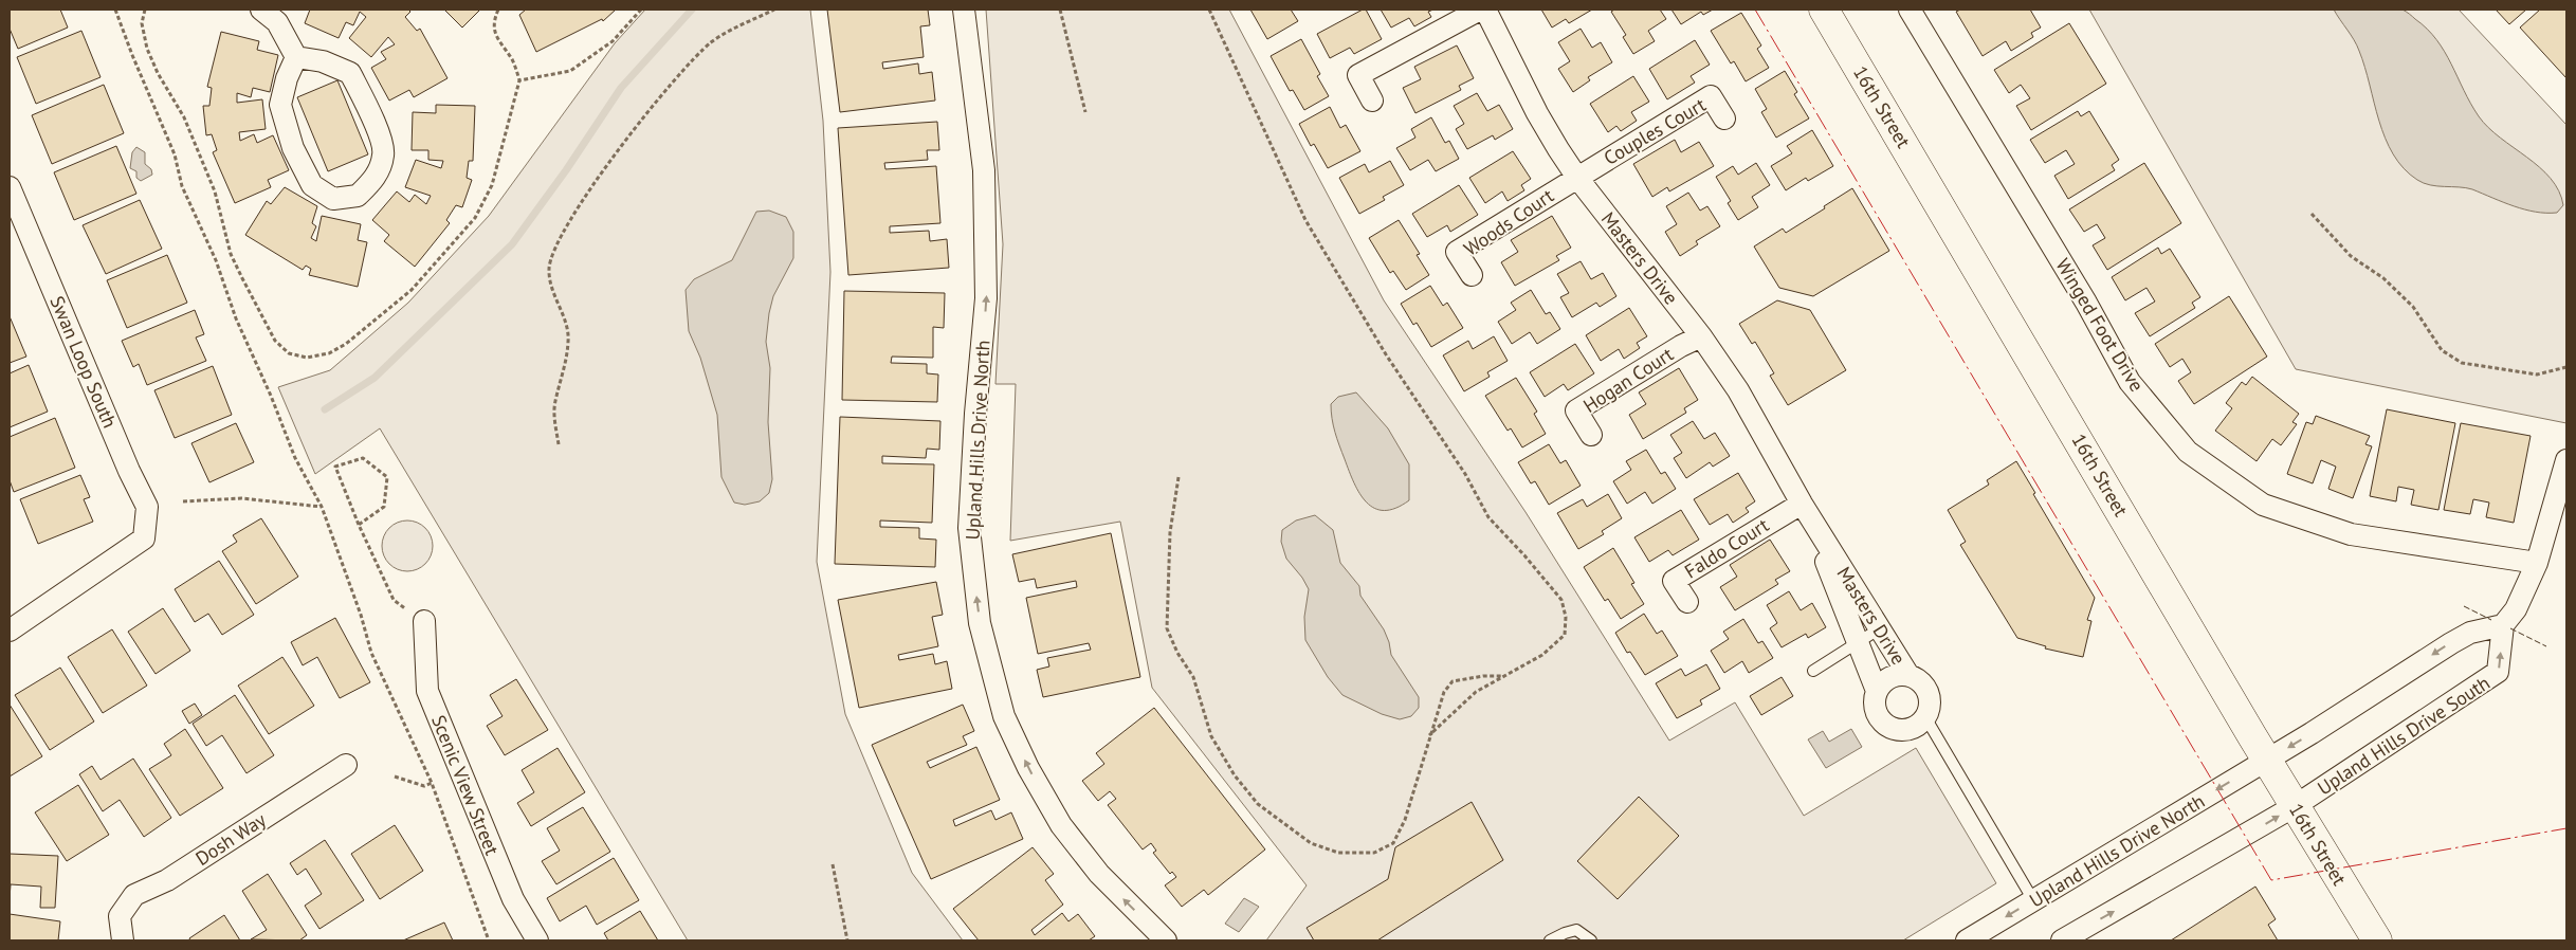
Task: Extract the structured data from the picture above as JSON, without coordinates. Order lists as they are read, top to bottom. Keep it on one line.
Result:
{"streets":{"main road":["16th Street"],"street":["Couples Court","Woods Court","Masters Drive","Winged Foot Drive","Swan Loop South","Hogan Court","Upland Hills Drive North","Faldo Court","Upland Hills Drive South","Scenic View Street","Dosh Way"]},"crossings":[["16th Street","Upland Hills Drive North"],["16th Street","Upland Hills Drive South"],["Couples Court","Woods Court"],["Couples Court","Masters Drive"],["Woods Court","Masters Drive"],["Masters Drive","Hogan Court"],["Masters Drive","Faldo Court"],["Winged Foot Drive","Upland Hills Drive South"]]}
